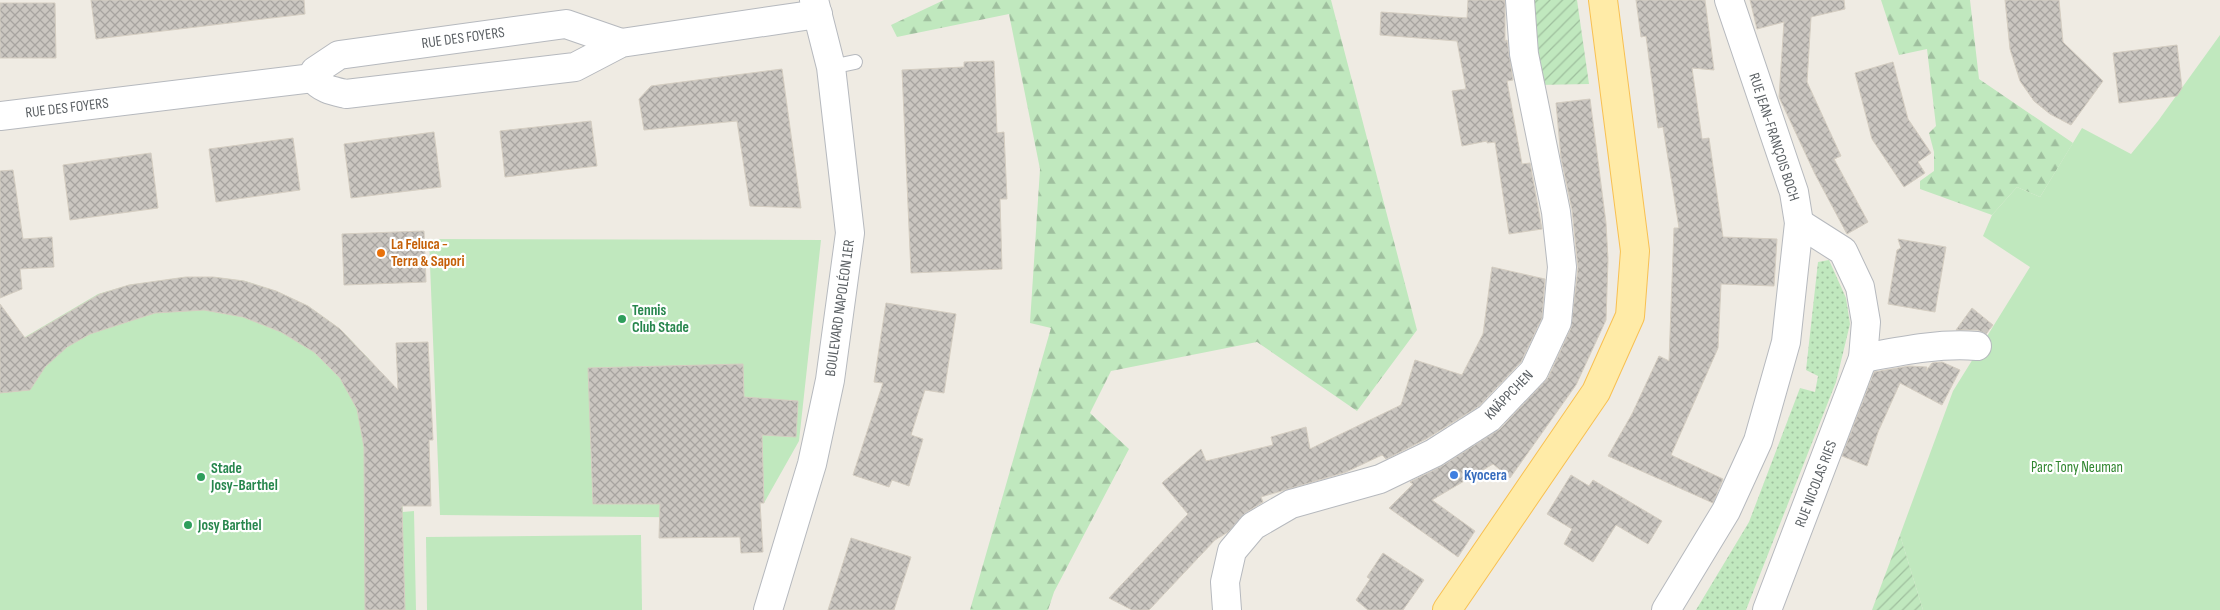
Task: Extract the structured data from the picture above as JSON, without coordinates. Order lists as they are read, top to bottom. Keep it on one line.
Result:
{"streets":{"street":["RUE DES FOYERS","RUE JEAN-FRANÇOIS BOCH","BOULEVARD NAPOLÉON 1ER","KNÄPPCHEN","RUE NICOLAS RIES"]},"crossings":[["RUE DES FOYERS","BOULEVARD NAPOLÉON 1ER"],["RUE JEAN-FRANÇOIS BOCH","RUE NICOLAS RIES"]],"parks":["Parc Tony Neuman"],"places":["La Feluca - Terra & Sapori","Tennis Club Stade","Kyocera","Stade Josy-Barthel","Josy Barthel"]}
